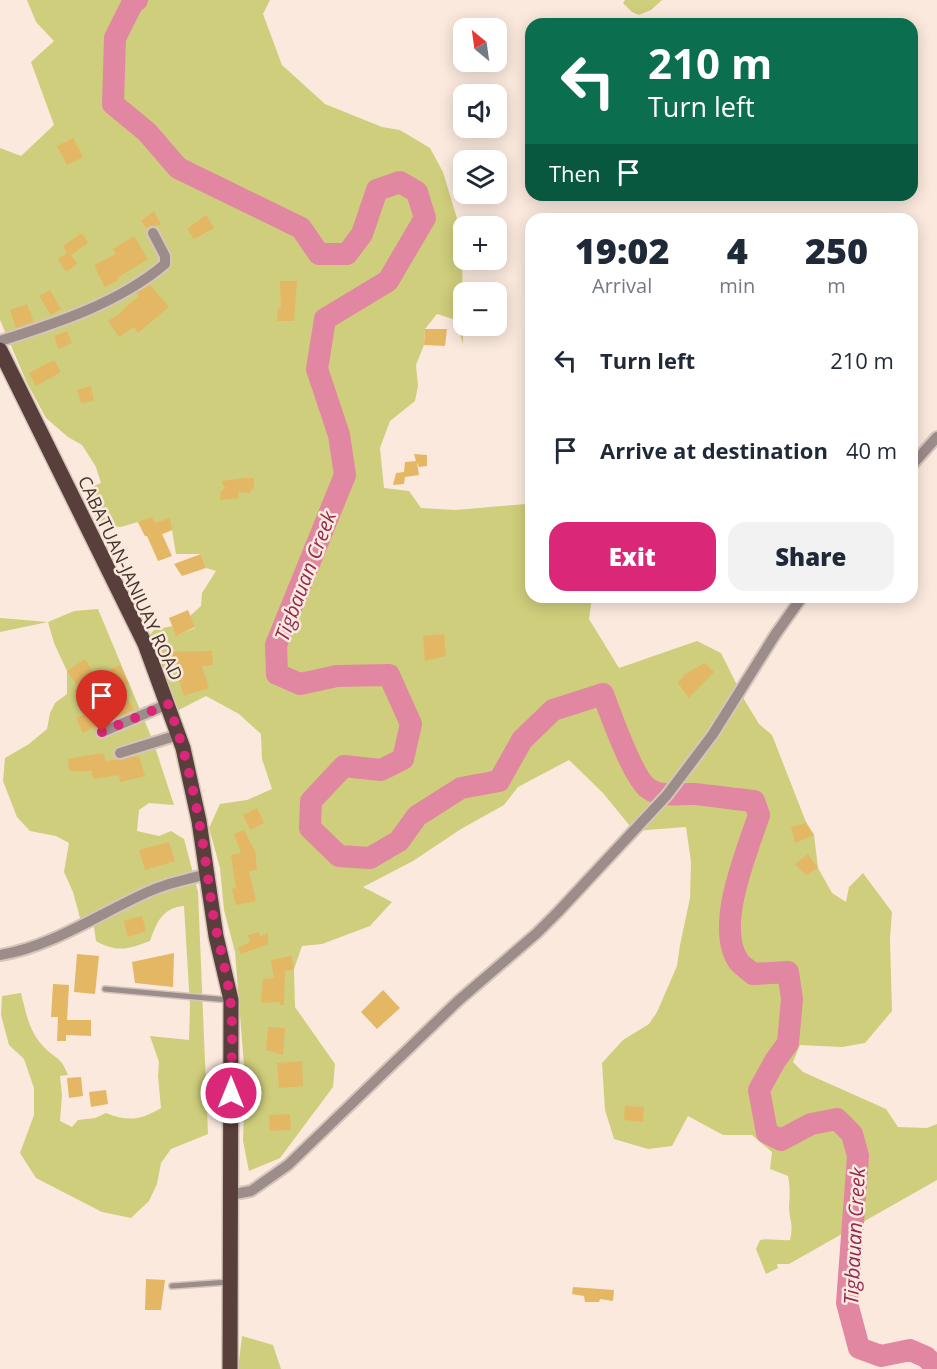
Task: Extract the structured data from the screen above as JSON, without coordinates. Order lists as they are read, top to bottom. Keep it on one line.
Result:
{"streets":{"main road":["CABATUAN-JANIUAY ROAD"]},"water":["Tigbauan Creek"],"north":"top left","page":{"map_buttons":["+","−"],"turn":["210 m","Turn left"],"then":"Then","eta":["19:02","Arrival","4","min","250","m"],"list":[{"name":"Turn left","value":"210 m"},{"name":"Arrive at destination","value":"40 m"}],"buttons":["Exit","Share"]}}
